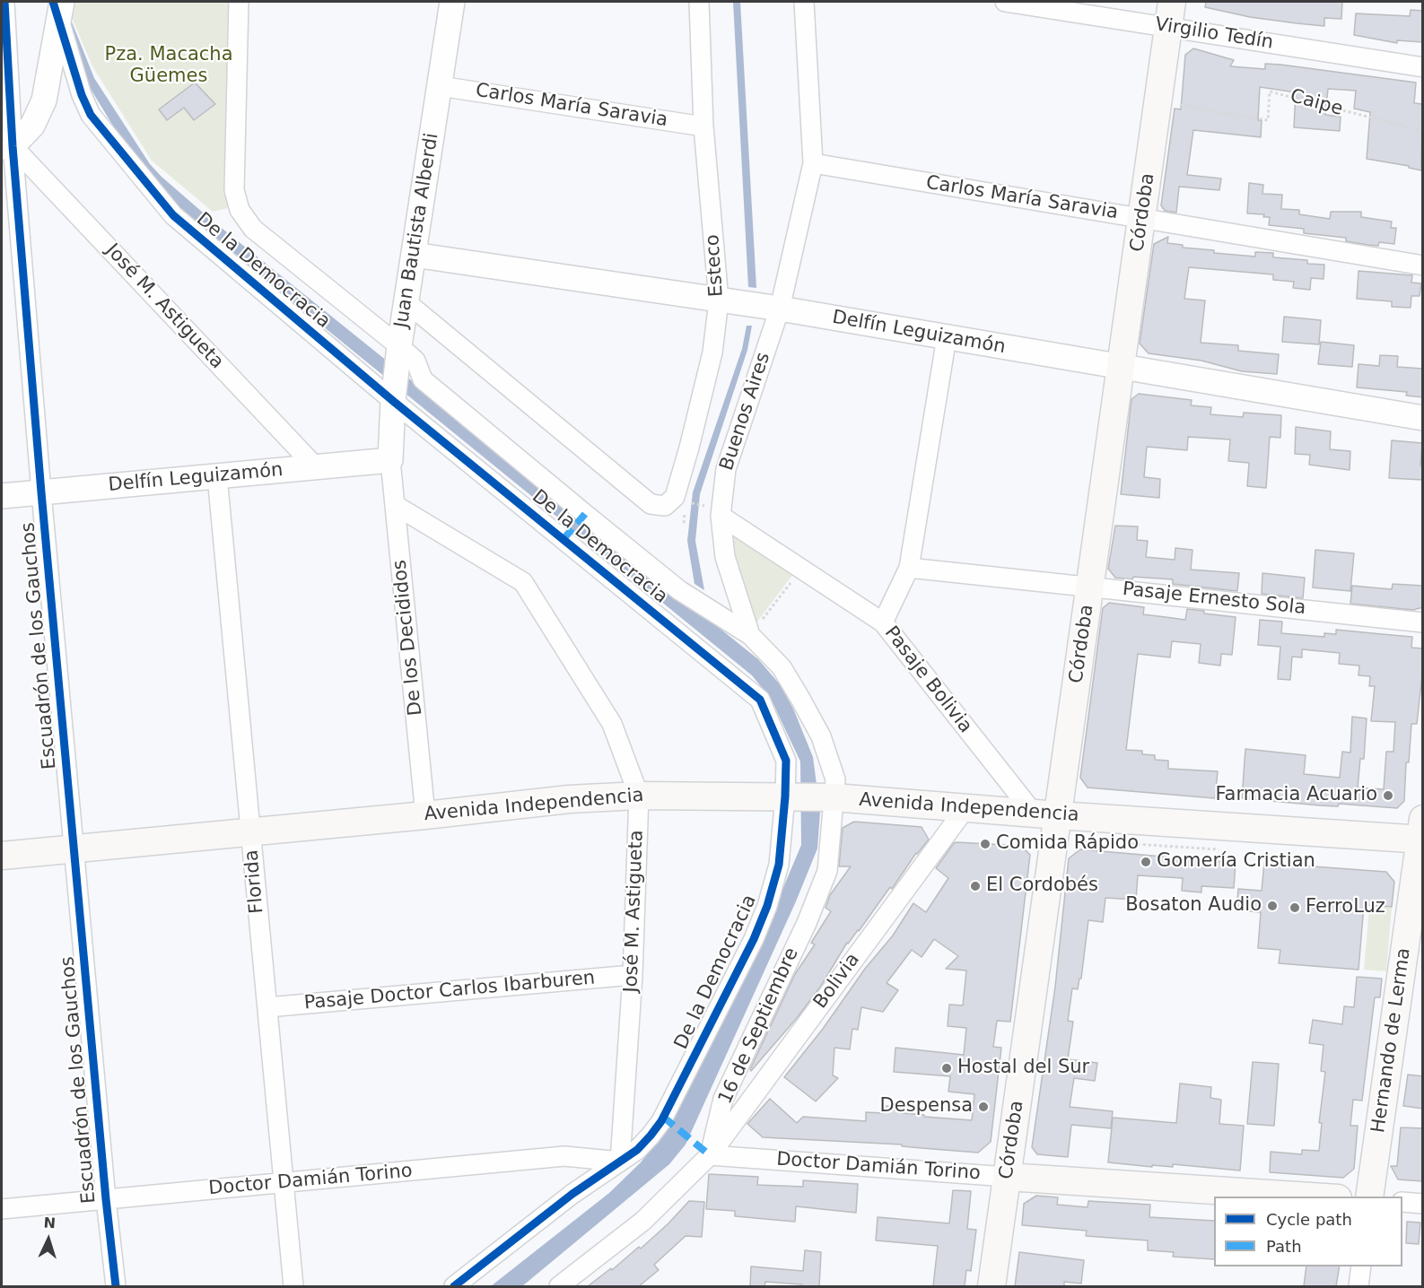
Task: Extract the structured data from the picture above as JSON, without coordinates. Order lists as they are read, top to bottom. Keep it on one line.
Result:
{"streets":{"main road":["Córdoba","Avenida Independencia","Hernando de Lerma","Doctor Damián Torino"],"street":["Virgilio Tedín","Carlos María Saravia","Juan Bautista Alberdi","Esteco","De la Democracia","José M. Astigueta","Delfín Leguizamón","Buenos Aires","Pasaje Ernesto Sola","De los Decididos","Escuadrón de los Gauchos","Pasaje Bolivia","Florida","Bolivia","Pasaje Doctor Carlos Ibarburen","16 de Septiembre"],"path":["Caipe"]},"crossings":[["Virgilio Tedín","Córdoba"],["Carlos María Saravia","Córdoba"],["Carlos María Saravia","Juan Bautista Alberdi"],["Carlos María Saravia","Esteco"],["Carlos María Saravia","Buenos Aires"],["Córdoba","Delfín Leguizamón"],["Córdoba","Pasaje Ernesto Sola"],["Córdoba","Pasaje Bolivia"],["Córdoba","Avenida Independencia"],["Córdoba","Doctor Damián Torino"],["Juan Bautista Alberdi","Esteco"],["Juan Bautista Alberdi","De la Democracia"],["Juan Bautista Alberdi","Delfín Leguizamón"],["Juan Bautista Alberdi","De los Decididos"],["Esteco","Delfín Leguizamón"],["De la Democracia","José M. Astigueta"],["De la Democracia","Buenos Aires"],["De la Democracia","Avenida Independencia"],["De la Democracia","Doctor Damián Torino"],["José M. Astigueta","Delfín Leguizamón"],["José M. Astigueta","De los Decididos"],["José M. Astigueta","Escuadrón de los Gauchos"],["José M. Astigueta","Avenida Independencia"],["José M. Astigueta","Pasaje Doctor Carlos Ibarburen"],["José M. Astigueta","Doctor Damián Torino"],["Delfín Leguizamón","Buenos Aires"],["Delfín Leguizamón","De los Decididos"],["Delfín Leguizamón","Escuadrón de los Gauchos"],["Delfín Leguizamón","Florida"],["Buenos Aires","Pasaje Bolivia"],["Buenos Aires","Avenida Independencia"],["Buenos Aires","16 de Septiembre"],["De los Decididos","Avenida Independencia"],["Escuadrón de los Gauchos","Avenida Independencia"],["Escuadrón de los Gauchos","Doctor Damián Torino"],["Pasaje Bolivia","Avenida Independencia"],["Avenida Independencia","Florida"],["Avenida Independencia","Bolivia"],["Avenida Independencia","16 de Septiembre"],["Avenida Independencia","Hernando de Lerma"],["Florida","Pasaje Doctor Carlos Ibarburen"],["Florida","Doctor Damián Torino"],["Bolivia","16 de Septiembre"],["Bolivia","Doctor Damián Torino"],["16 de Septiembre","Doctor Damián Torino"]],"parks":["Pza. Macacha Güemes"],"places":["Farmacia Acuario","Comida Rápido","Gomería Cristian","El Cordobés","Bosaton Audio","FerroLuz","Hostal del Sur","Despensa"],"legend":["Cycle path","Path"],"north":"top"}
